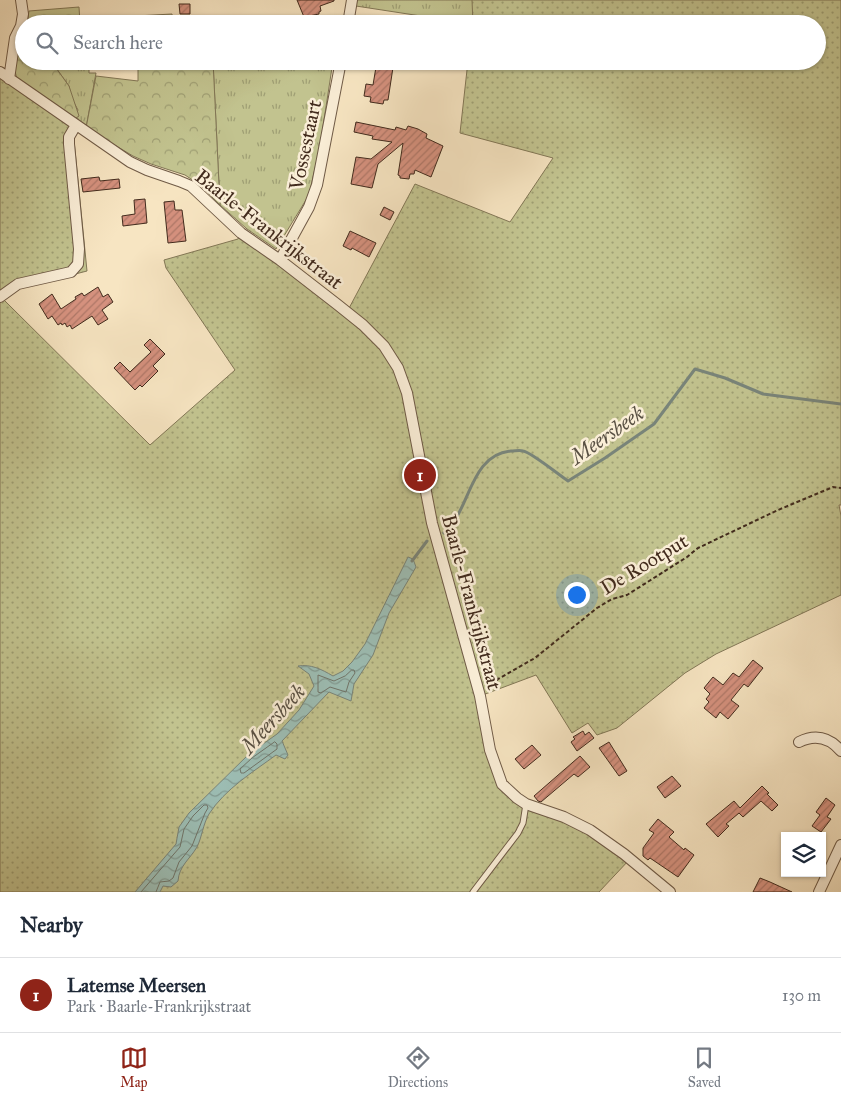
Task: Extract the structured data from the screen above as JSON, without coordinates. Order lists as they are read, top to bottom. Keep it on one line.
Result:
{"streets":{"street":["Vossestaart","Baarle-Frankrijkstraat"],"path":["De Rootput"]},"crossings":[["Vossestaart","Baarle-Frankrijkstraat"],["Baarle-Frankrijkstraat","De Rootput"]],"water":["Meersbeek"],"page":{"search":"Search here","pins":"1","heading":"Nearby","list":[{"mark":"1","name":"Latemse Meersen","note":"Park · Baarle-Frankrijkstraat","value":"130 m"}],"nav":["Map","Directions","Saved"]}}
